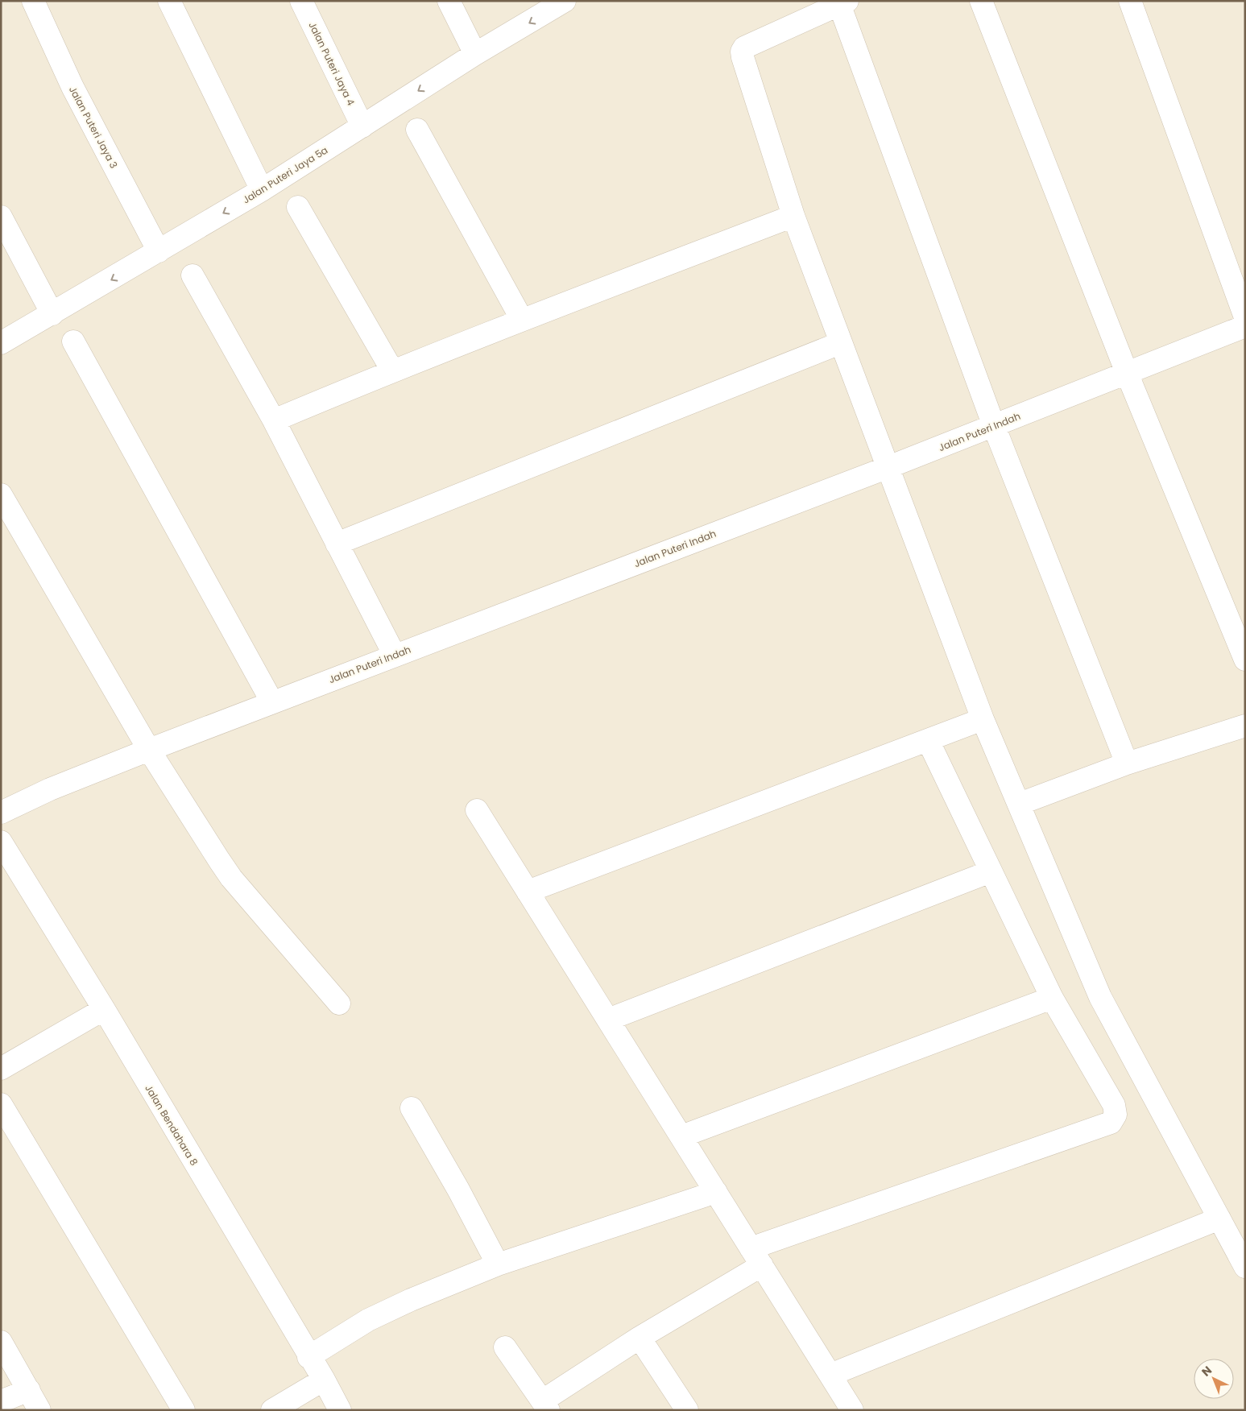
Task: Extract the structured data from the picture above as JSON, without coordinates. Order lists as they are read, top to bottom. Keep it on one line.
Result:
{"streets":{"street":["Jalan Puteri Jaya 4","Jalan Puteri Jaya 3","Jalan Puteri Jaya 5a","Jalan Puteri Indah","Jalan Bendahara 8"]},"crossings":[["Jalan Puteri Jaya 4","Jalan Puteri Jaya 5a"],["Jalan Puteri Jaya 3","Jalan Puteri Jaya 5a"]],"one_way":["Jalan Puteri Jaya 5a"],"north":"top left"}
